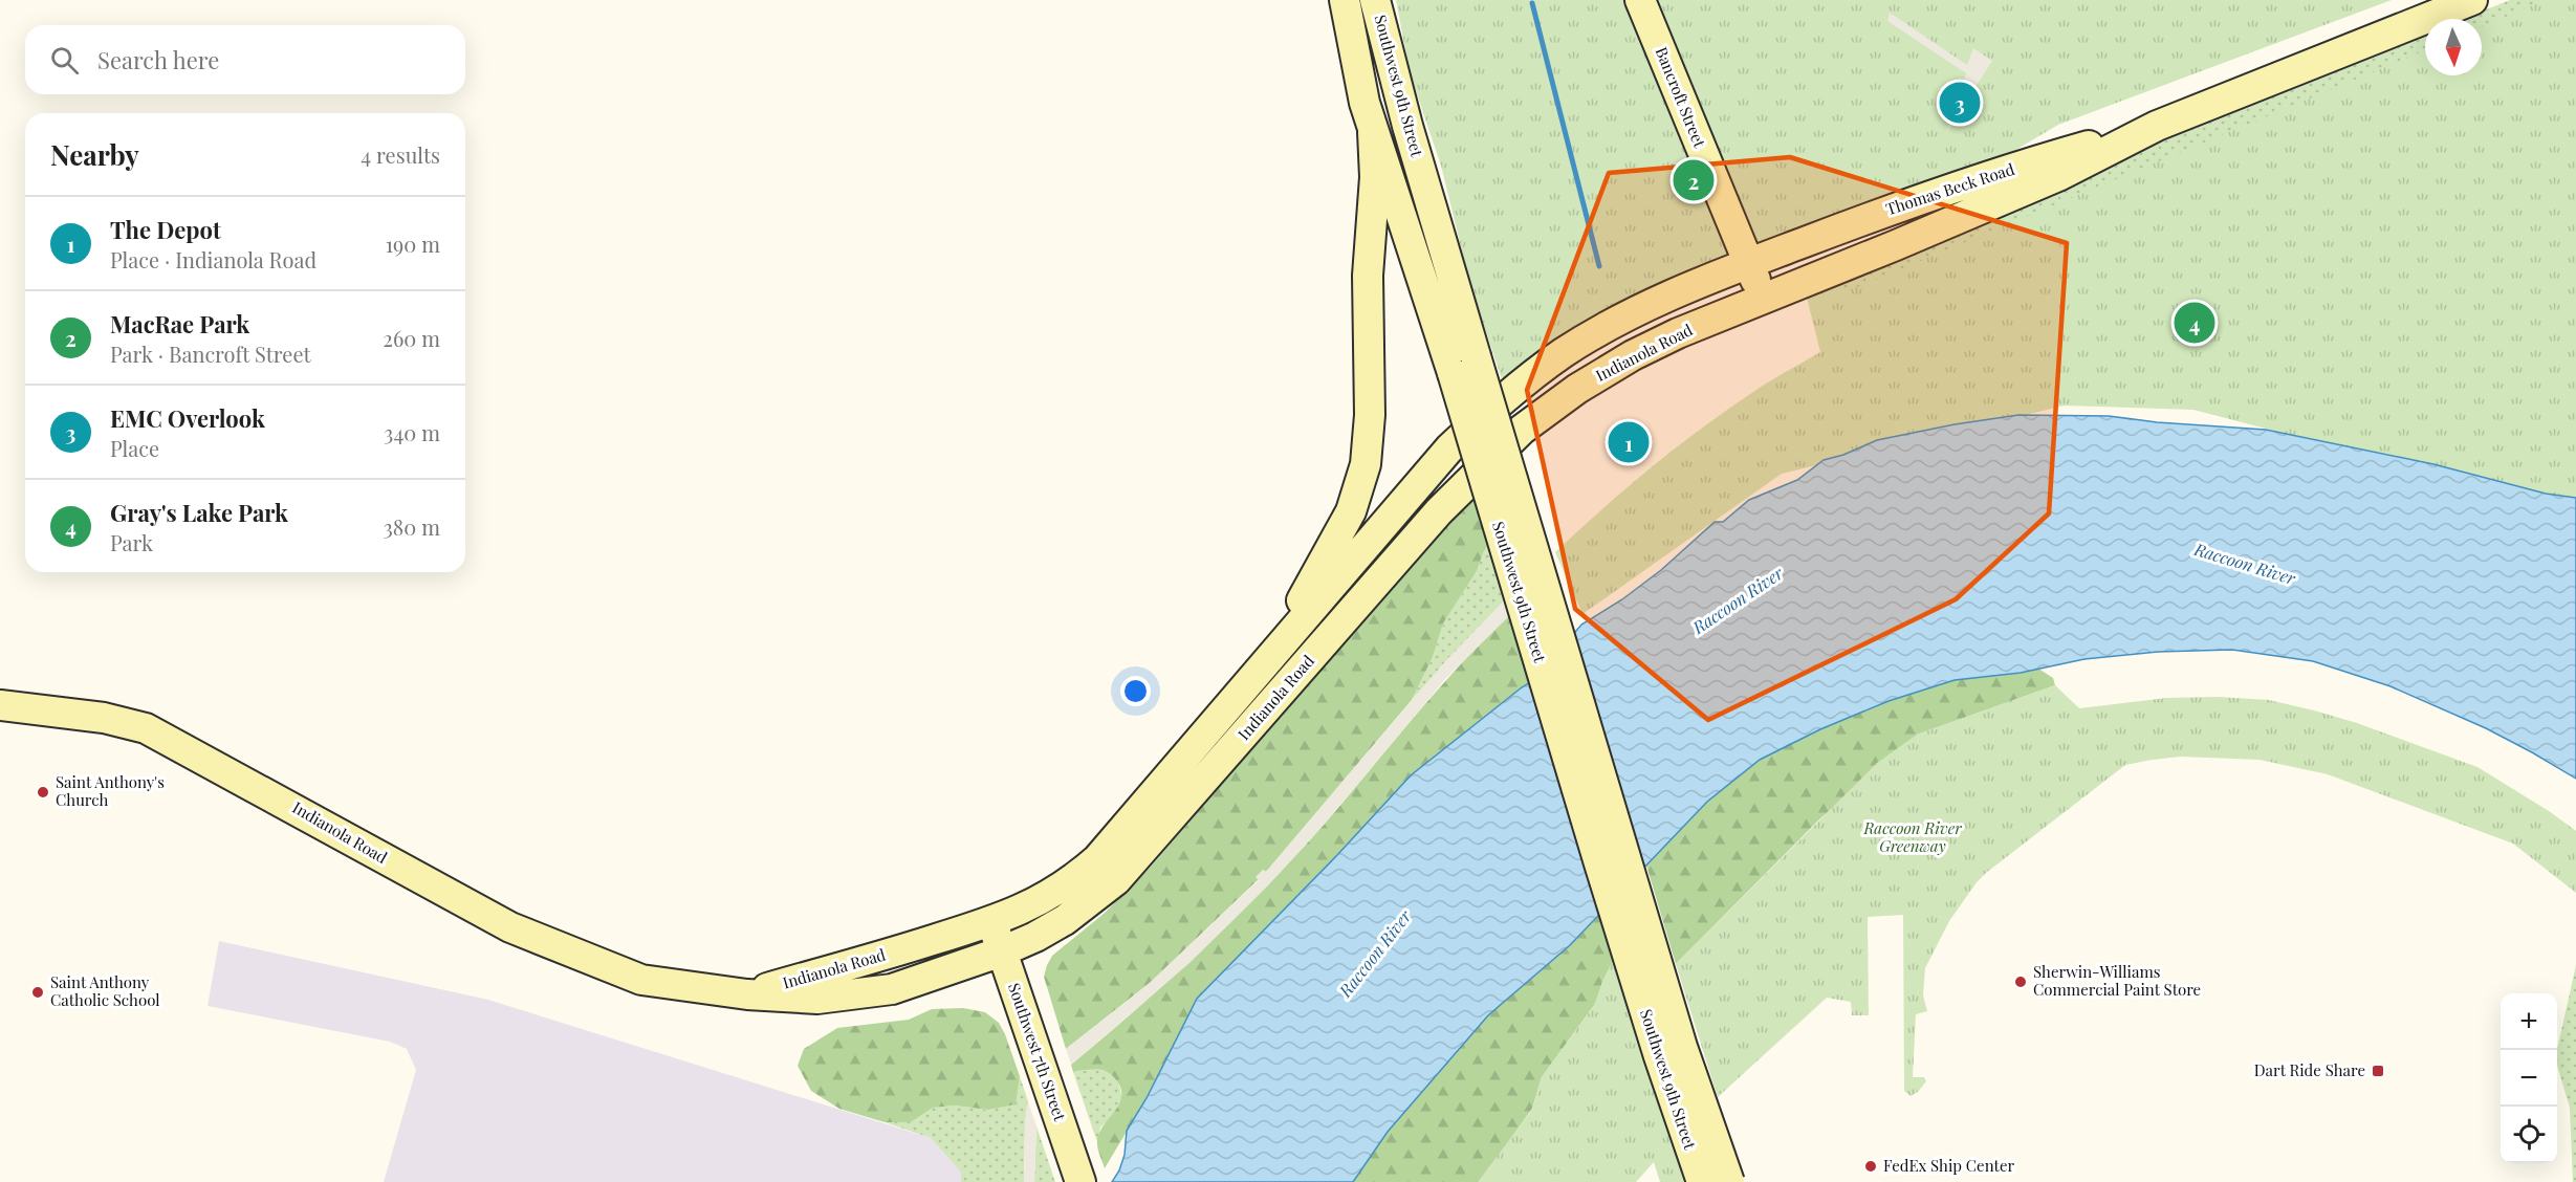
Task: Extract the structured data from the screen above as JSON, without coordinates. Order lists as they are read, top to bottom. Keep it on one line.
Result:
{"streets":{"main road":["Southwest 9th Street","Bancroft Street","Thomas Beck Road","Indianola Road","Southwest 7th Street"]},"crossings":[["Bancroft Street","Thomas Beck Road"],["Bancroft Street","Indianola Road"],["Thomas Beck Road","Indianola Road"],["Indianola Road","Southwest 7th Street"]],"water":["Raccoon River"],"parks":["Raccoon River Greenway"],"places":{"other":["Saint Anthony's Church","Sherwin-Williams Commercial Paint Store","Saint Anthony Catholic School","FedEx Ship Center"],"transit":["Dart Ride Share"]},"north":"bottom","page":{"search":"Search here","pins":["3","2","4","1"],"heading":["Nearby","4 results"],"list":[{"mark":"1","name":"The Depot","note":"Place · Indianola Road","value":"190 m"},{"mark":"2","name":"MacRae Park","note":"Park · Bancroft Street","value":"260 m"},{"mark":"3","name":"EMC Overlook","note":"Place","value":"340 m"},{"mark":"4","name":"Gray's Lake Park","note":"Park","value":"380 m"}],"map_buttons":["+","−"]}}
